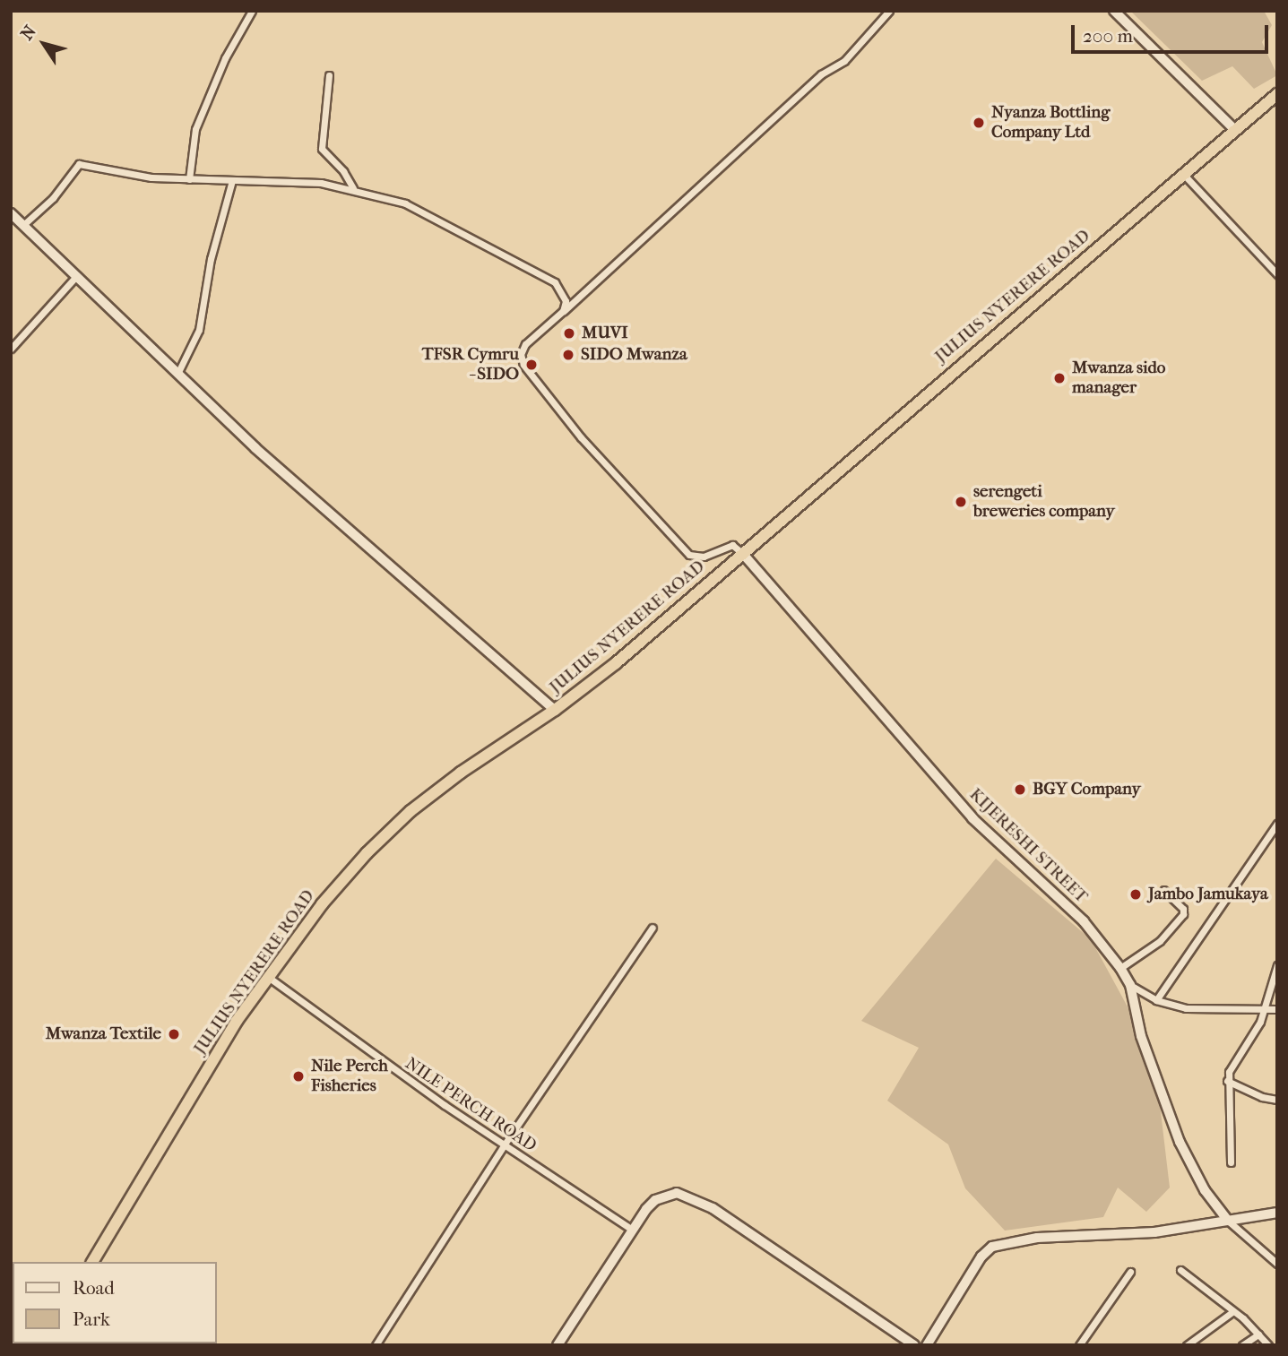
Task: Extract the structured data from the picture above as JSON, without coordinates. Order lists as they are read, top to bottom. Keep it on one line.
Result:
{"streets":{"highway":["JULIUS NYERERE ROAD"],"street":["KIJERESHI STREET","NILE PERCH ROAD"]},"crossings":[["JULIUS NYERERE ROAD","KIJERESHI STREET"],["JULIUS NYERERE ROAD","NILE PERCH ROAD"]],"places":["Nyanza Bottling Company Ltd","MUVI","SIDO Mwanza","TFSR Cymru - SIDO","Mwanza sido manager","serengeti breweries company","BGY Company","Jambo Jamukaya","Mwanza Textile","Nile Perch Fisheries"],"legend":["Road","Park"],"scale_bar":"200 m","north":"top left"}
